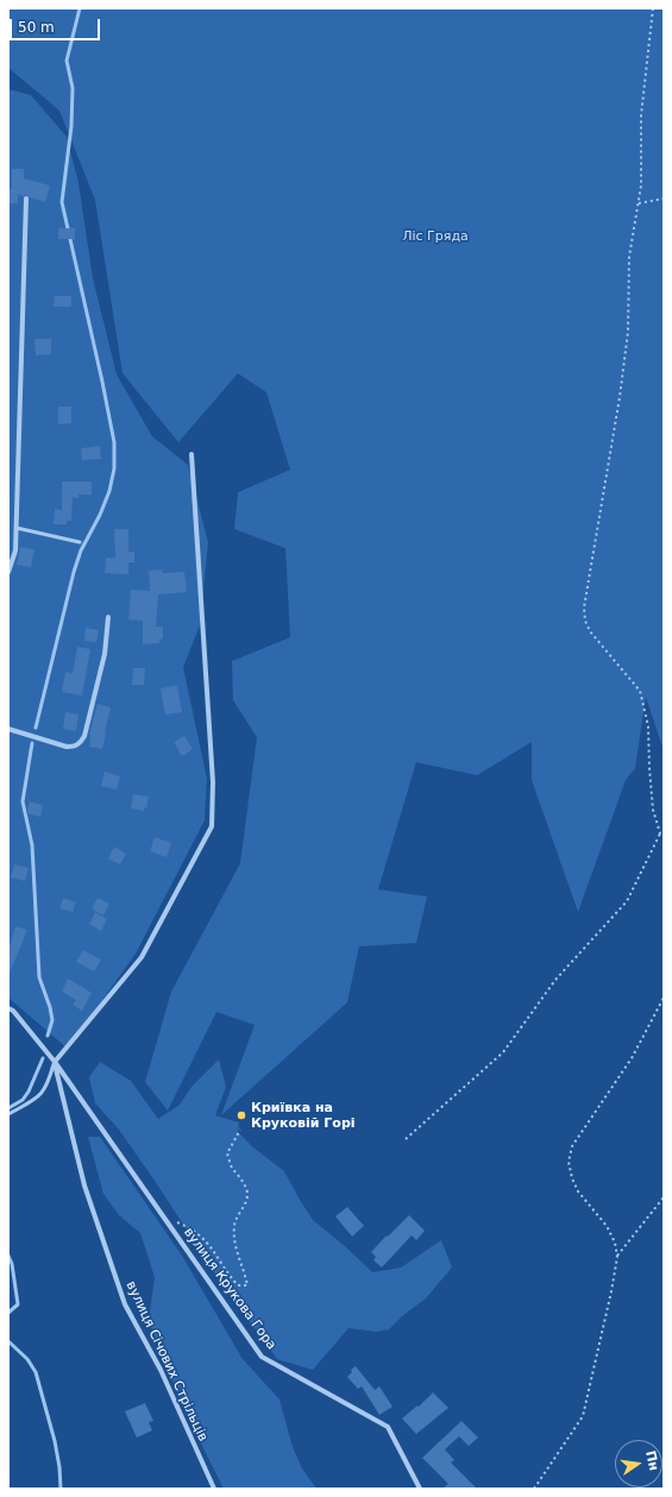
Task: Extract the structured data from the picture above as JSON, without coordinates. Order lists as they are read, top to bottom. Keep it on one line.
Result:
{"streets":{"street":["вулиця Крукова Гора","вулиця Січових Стрільців"]},"crossings":[["вулиця Крукова Гора","вулиця Січових Стрільців"]],"parks":["Ліс Гряда"],"places":["Криївка на Круковій Горі"],"scale_bar":"50 m","north":"right"}
